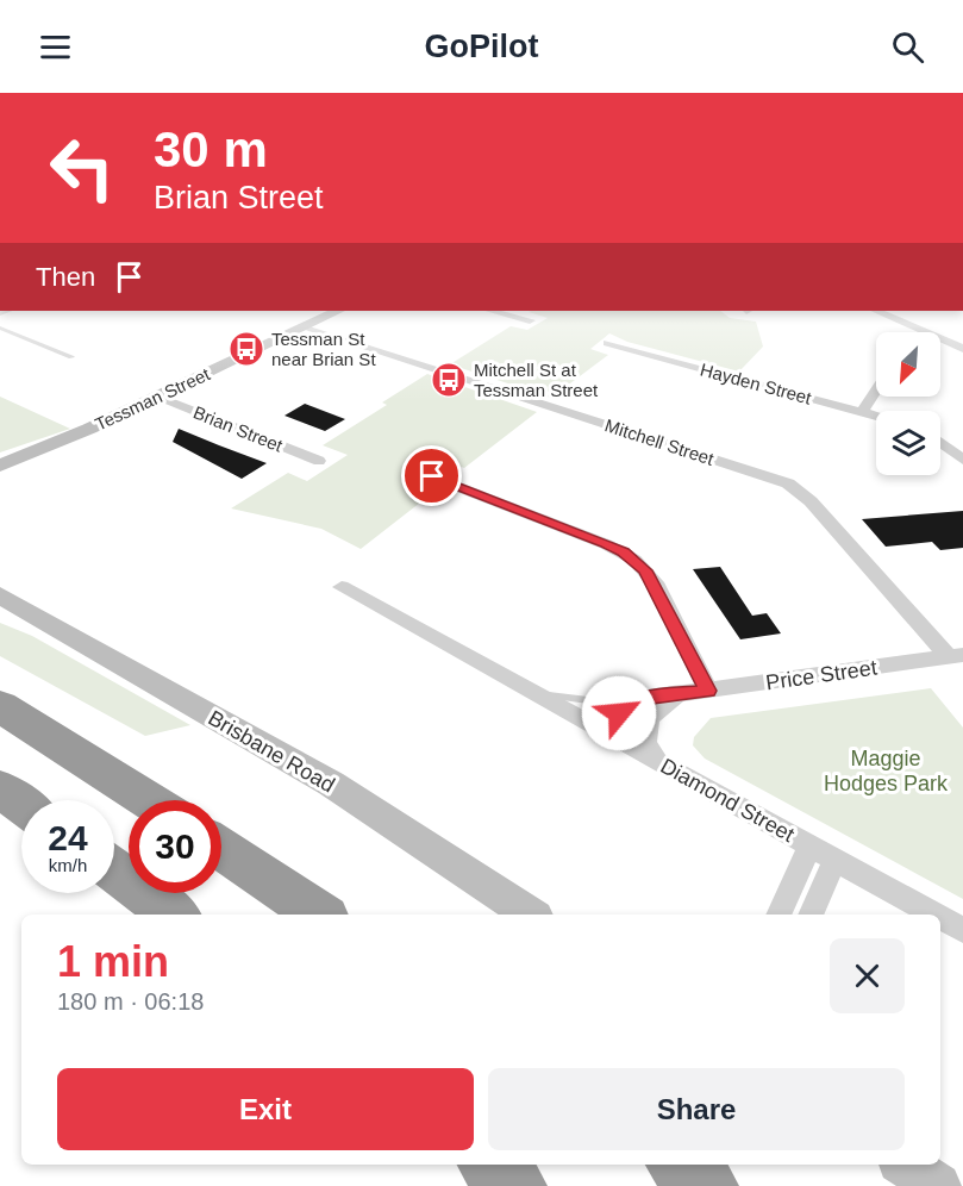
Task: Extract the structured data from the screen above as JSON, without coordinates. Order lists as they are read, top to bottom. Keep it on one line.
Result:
{"streets":{"street":["Hayden Street","Tessman Street","Brian Street","Mitchell Street","Price Street","Brisbane Road","Diamond Street"]},"crossings":[["Tessman Street","Brian Street"],["Tessman Street","Mitchell Street"],["Mitchell Street","Price Street"],["Price Street","Diamond Street"]],"parks":["Maggie Hodges Park"],"places":{"bus stop":["Tessman St near Brian St","Mitchell St at Tessman Street"]},"north":"bottom left","page":{"header":"GoPilot","turn":["30 m","Brian Street"],"then":"Then","speed":"24 km/h","limit":"30","heading":["1 min","180 m · 06:18"],"buttons":["Exit","Share"]}}
